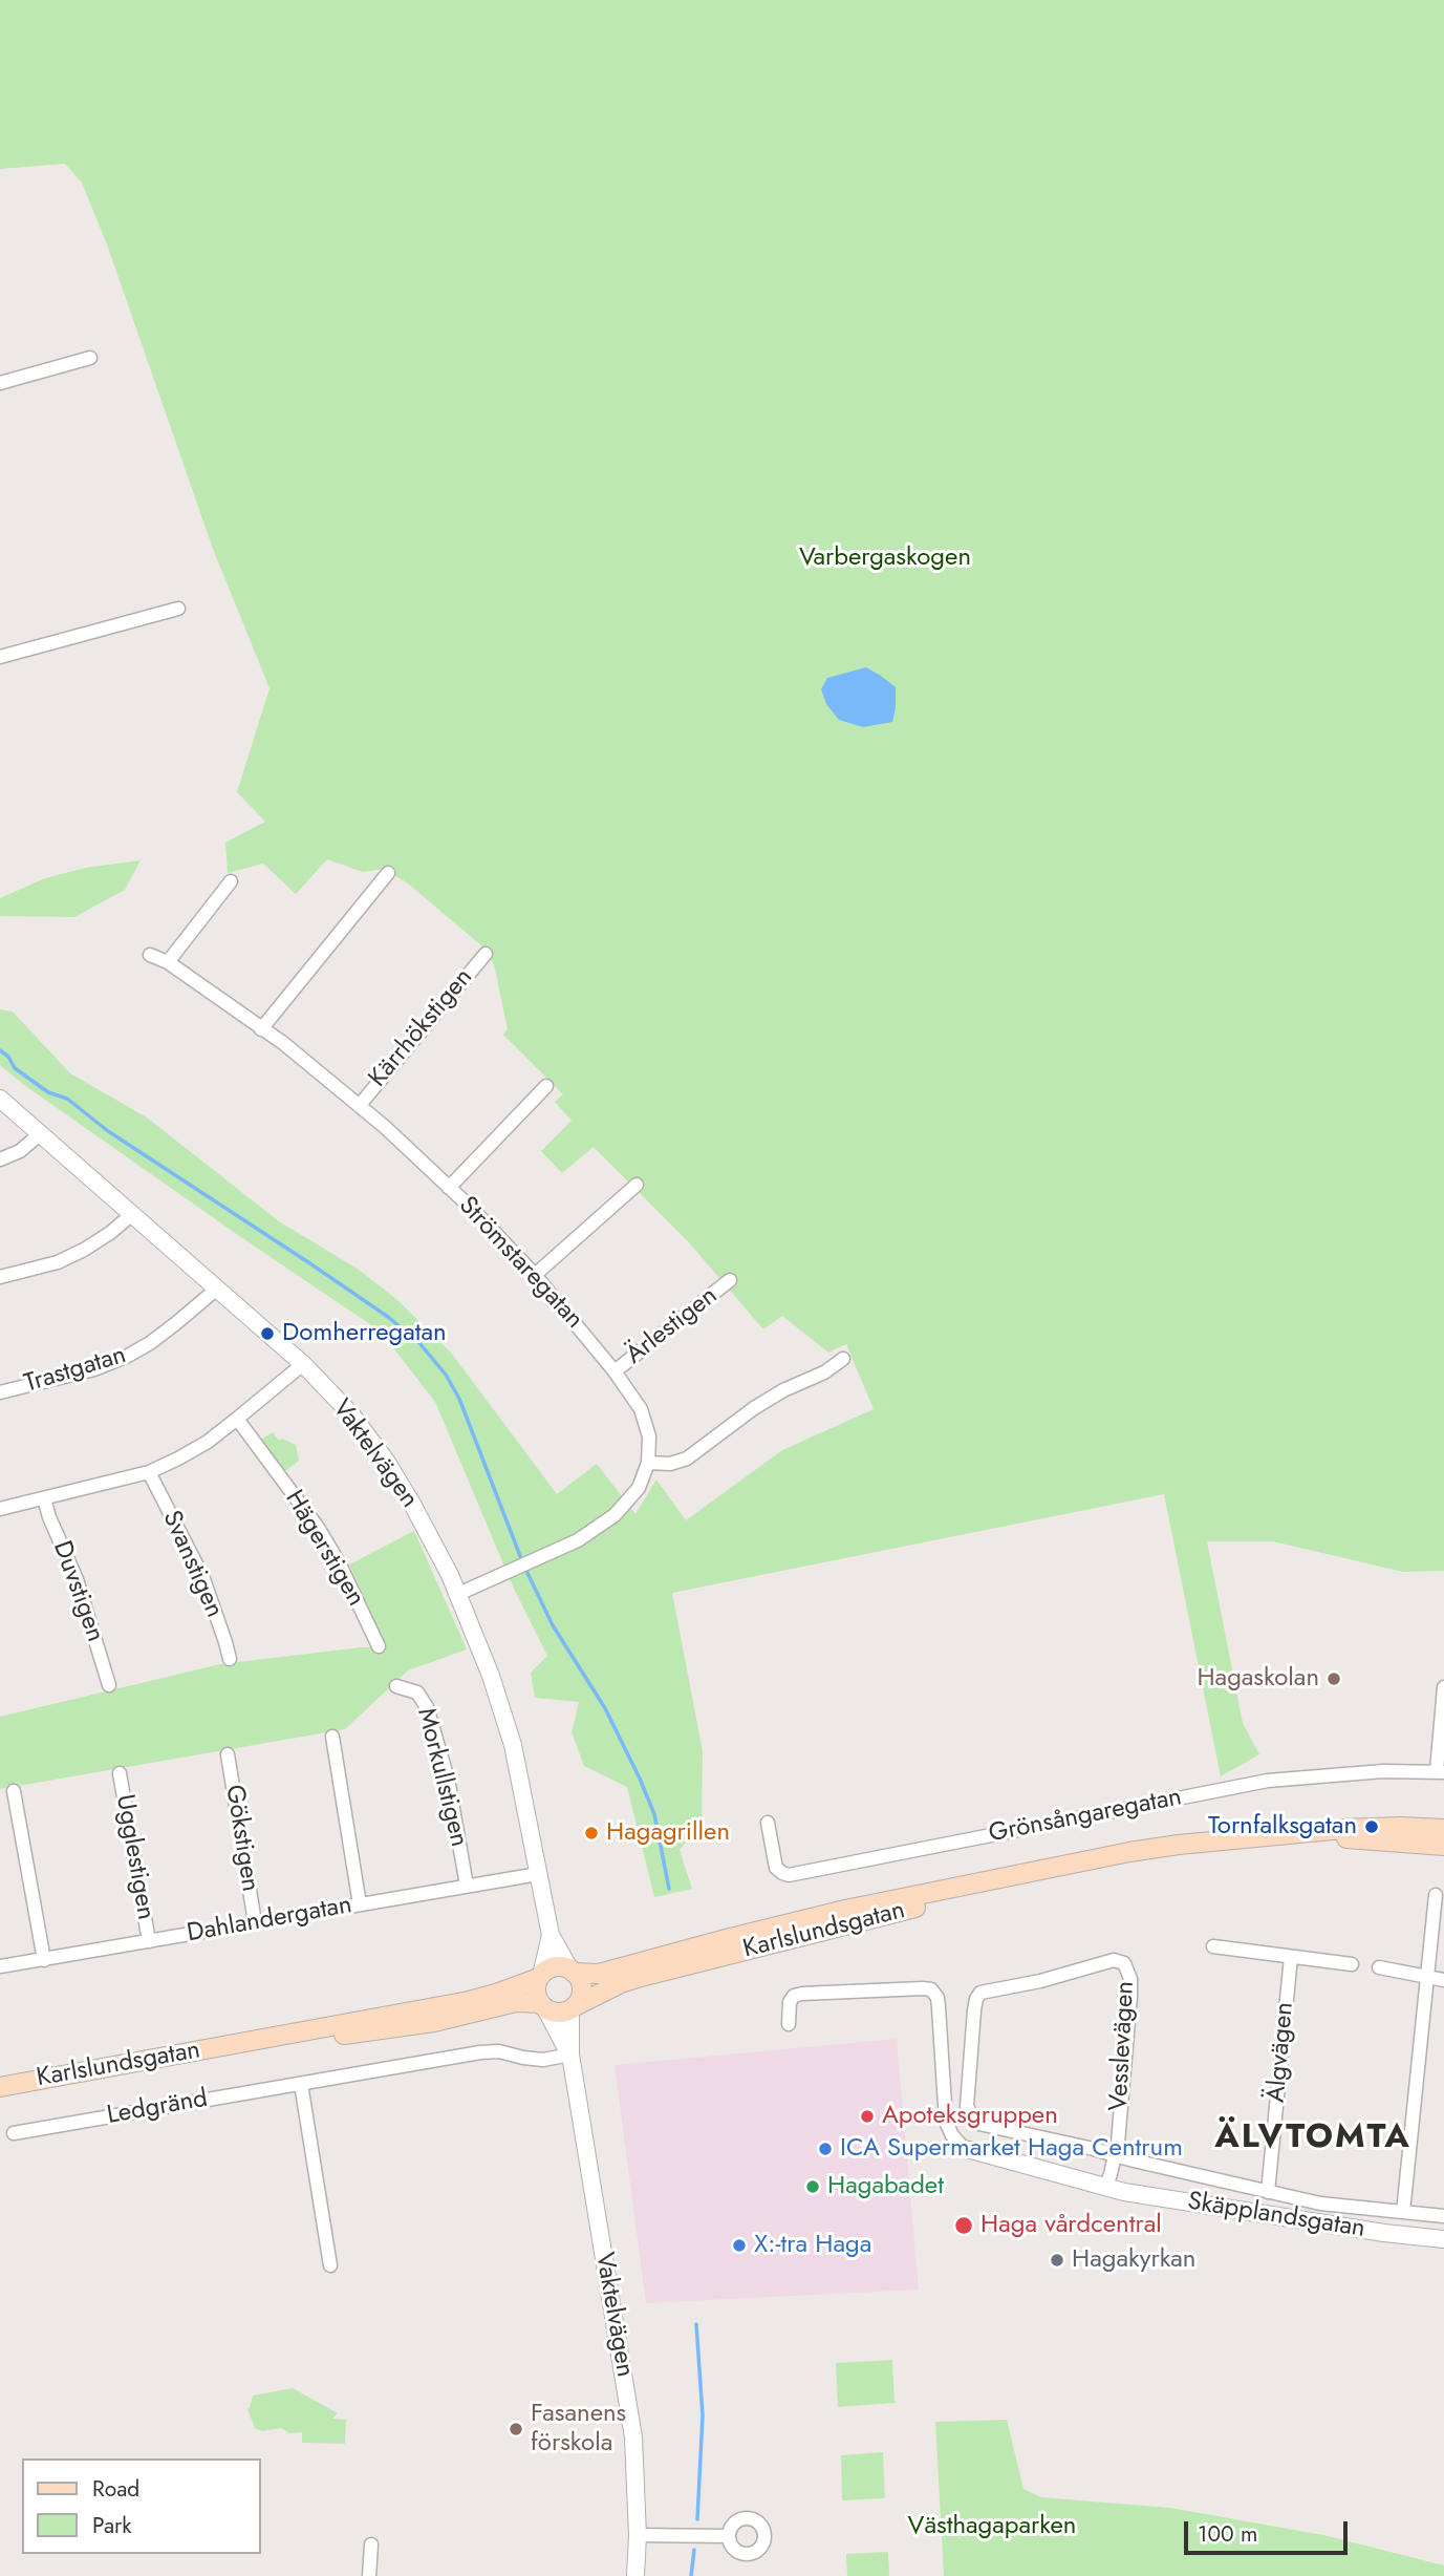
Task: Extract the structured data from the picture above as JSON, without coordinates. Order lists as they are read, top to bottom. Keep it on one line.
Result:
{"streets":{"main road":["Karlslundsgatan"],"street":["Kärrhökstigen","Strömstaregatan","Ärlestigen","Trastgatan","Vaktelvägen","Hägerstigen","Svanstigen","Duvstigen","Morkullstigen","Grönsångaregatan","Gökstigen","Ugglestigen","Dahlandergatan","Vesslevägen","Älgvägen","Ledgränd","Skäpplandsgatan"]},"crossings":[["Kärrhökstigen","Strömstaregatan"],["Strömstaregatan","Ärlestigen"],["Strömstaregatan","Vaktelvägen"],["Trastgatan","Vaktelvägen"],["Vaktelvägen","Dahlandergatan"],["Vaktelvägen","Karlslundsgatan"],["Vaktelvägen","Ledgränd"],["Morkullstigen","Dahlandergatan"],["Gökstigen","Dahlandergatan"],["Ugglestigen","Dahlandergatan"],["Vesslevägen","Skäpplandsgatan"]],"districts":["ÄLVTOMTA"],"parks":["Varbergaskogen","Västhagaparken"],"places":["Domherregatan","Hagaskolan","Tornfalksgatan","Hagagrillen","Apoteksgruppen","ICA Supermarket Haga Centrum","Hagabadet","Haga vårdcentral","X:-tra Haga","Hagakyrkan","Fasanens förskola"],"legend":["Road","Park"],"scale_bar":"100 m"}
